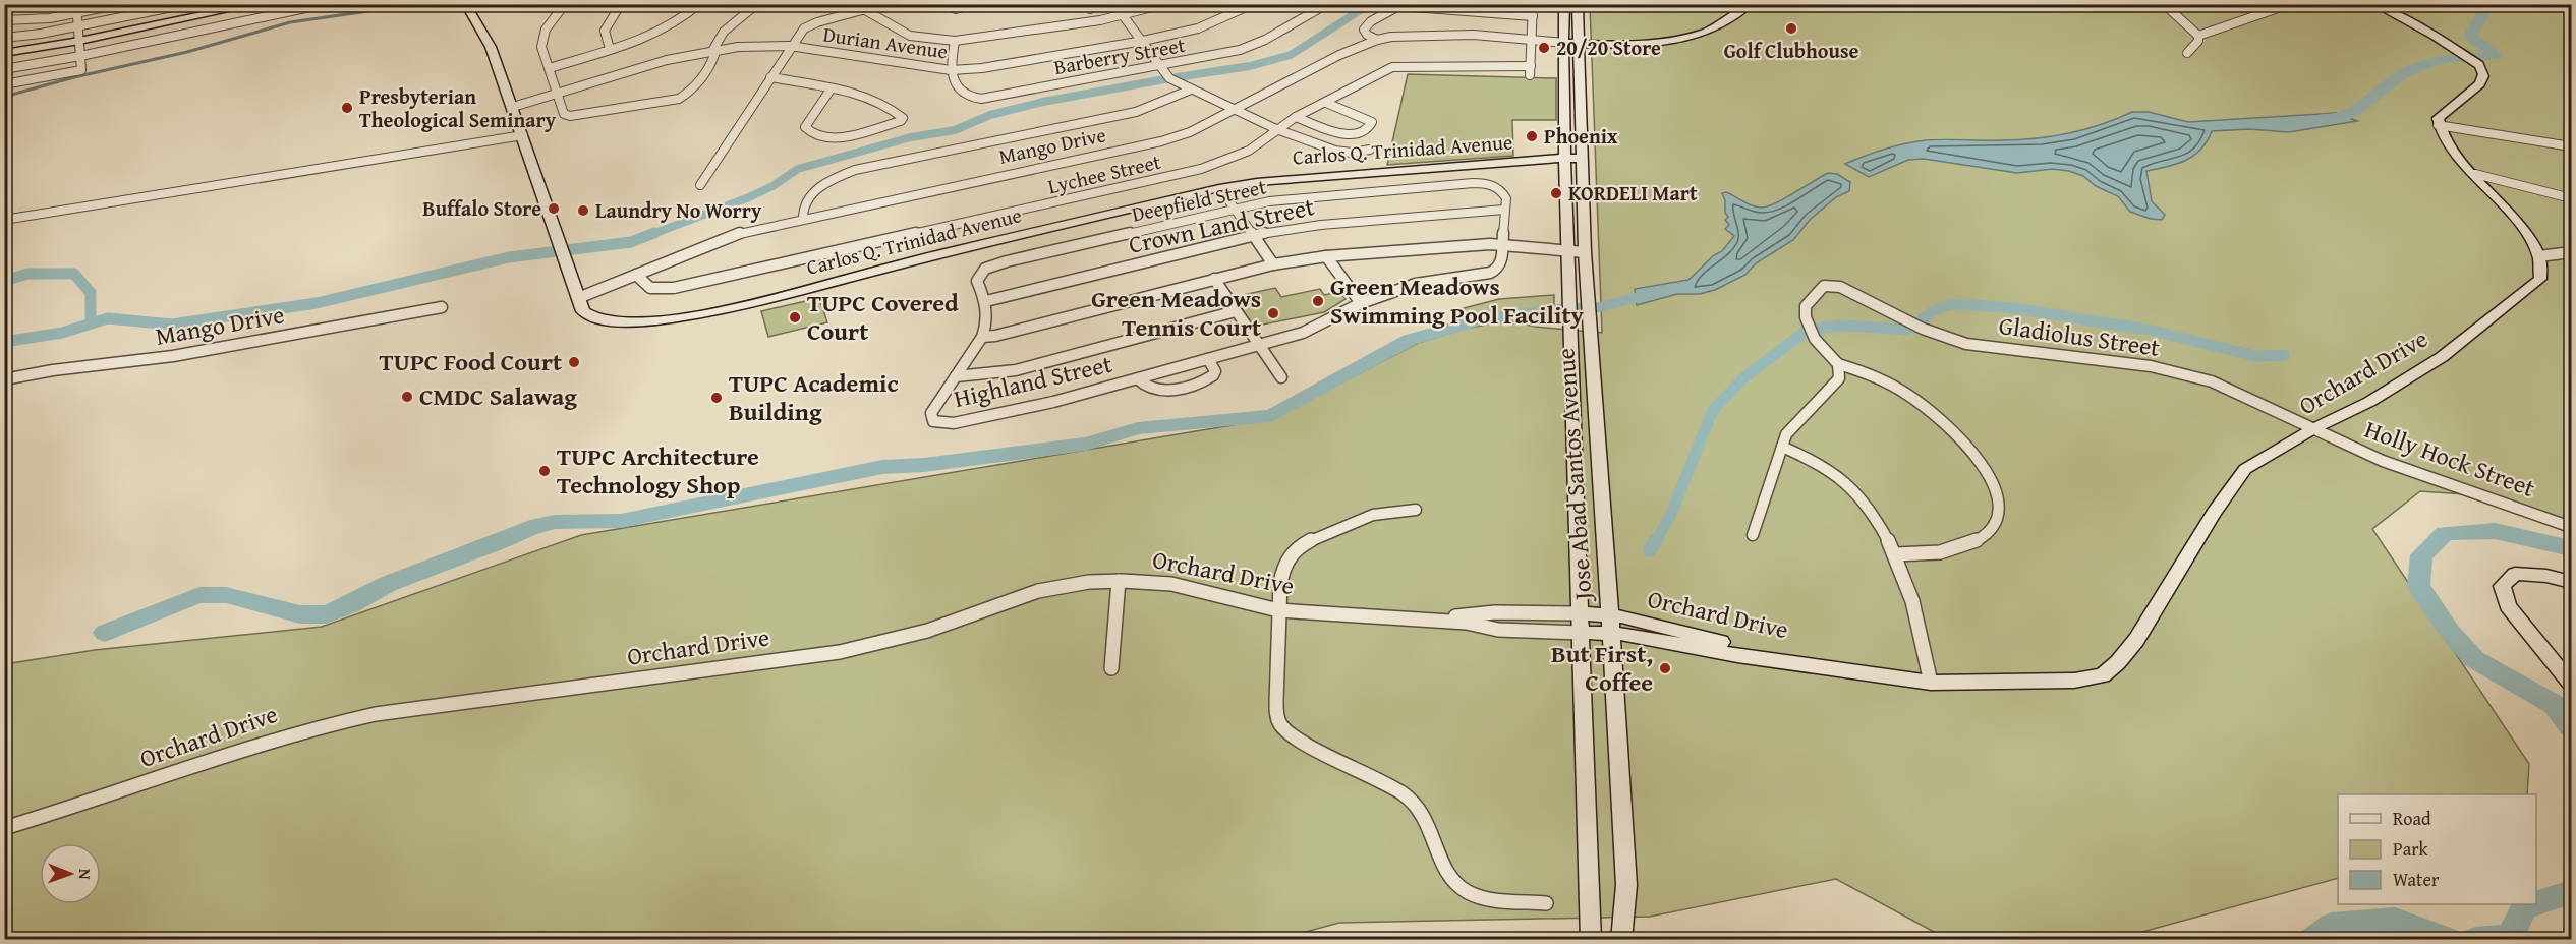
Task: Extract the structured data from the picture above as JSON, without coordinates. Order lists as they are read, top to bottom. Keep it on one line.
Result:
{"streets":{"main road":["Mango Drive","Carlos Q. Trinidad Avenue","Orchard Drive","Jose Abad Santos Avenue"],"street":["Durian Avenue","Barberry Street","Lychee Street","Deepfield Street","Crown Land Street","Gladiolus Street","Highland Street","Holly Hock Street"]},"crossings":[["Durian Avenue","Barberry Street"],["Durian Avenue","Carlos Q. Trinidad Avenue"],["Mango Drive","Carlos Q. Trinidad Avenue"],["Mango Drive","Lychee Street"],["Mango Drive","Jose Abad Santos Avenue"],["Carlos Q. Trinidad Avenue","Jose Abad Santos Avenue"],["Deepfield Street","Crown Land Street"],["Gladiolus Street","Orchard Drive"],["Gladiolus Street","Holly Hock Street"],["Orchard Drive","Holly Hock Street"],["Orchard Drive","Jose Abad Santos Avenue"]],"places":["Golf Clubhouse","20/20 Store","Presbyterian Theological Seminary","Phoenix","KORDELI Mart","Buffalo Store","Laundry No Worry","Green Meadows Swimming Pool Facility","Green Meadows Tennis Court","TUPC Covered Court","TUPC Food Court","CMDC Salawag","TUPC Academic Building","TUPC Architecture Technology Shop","But First, Coffee"],"legend":["Road","Park","Water"],"north":"right"}
